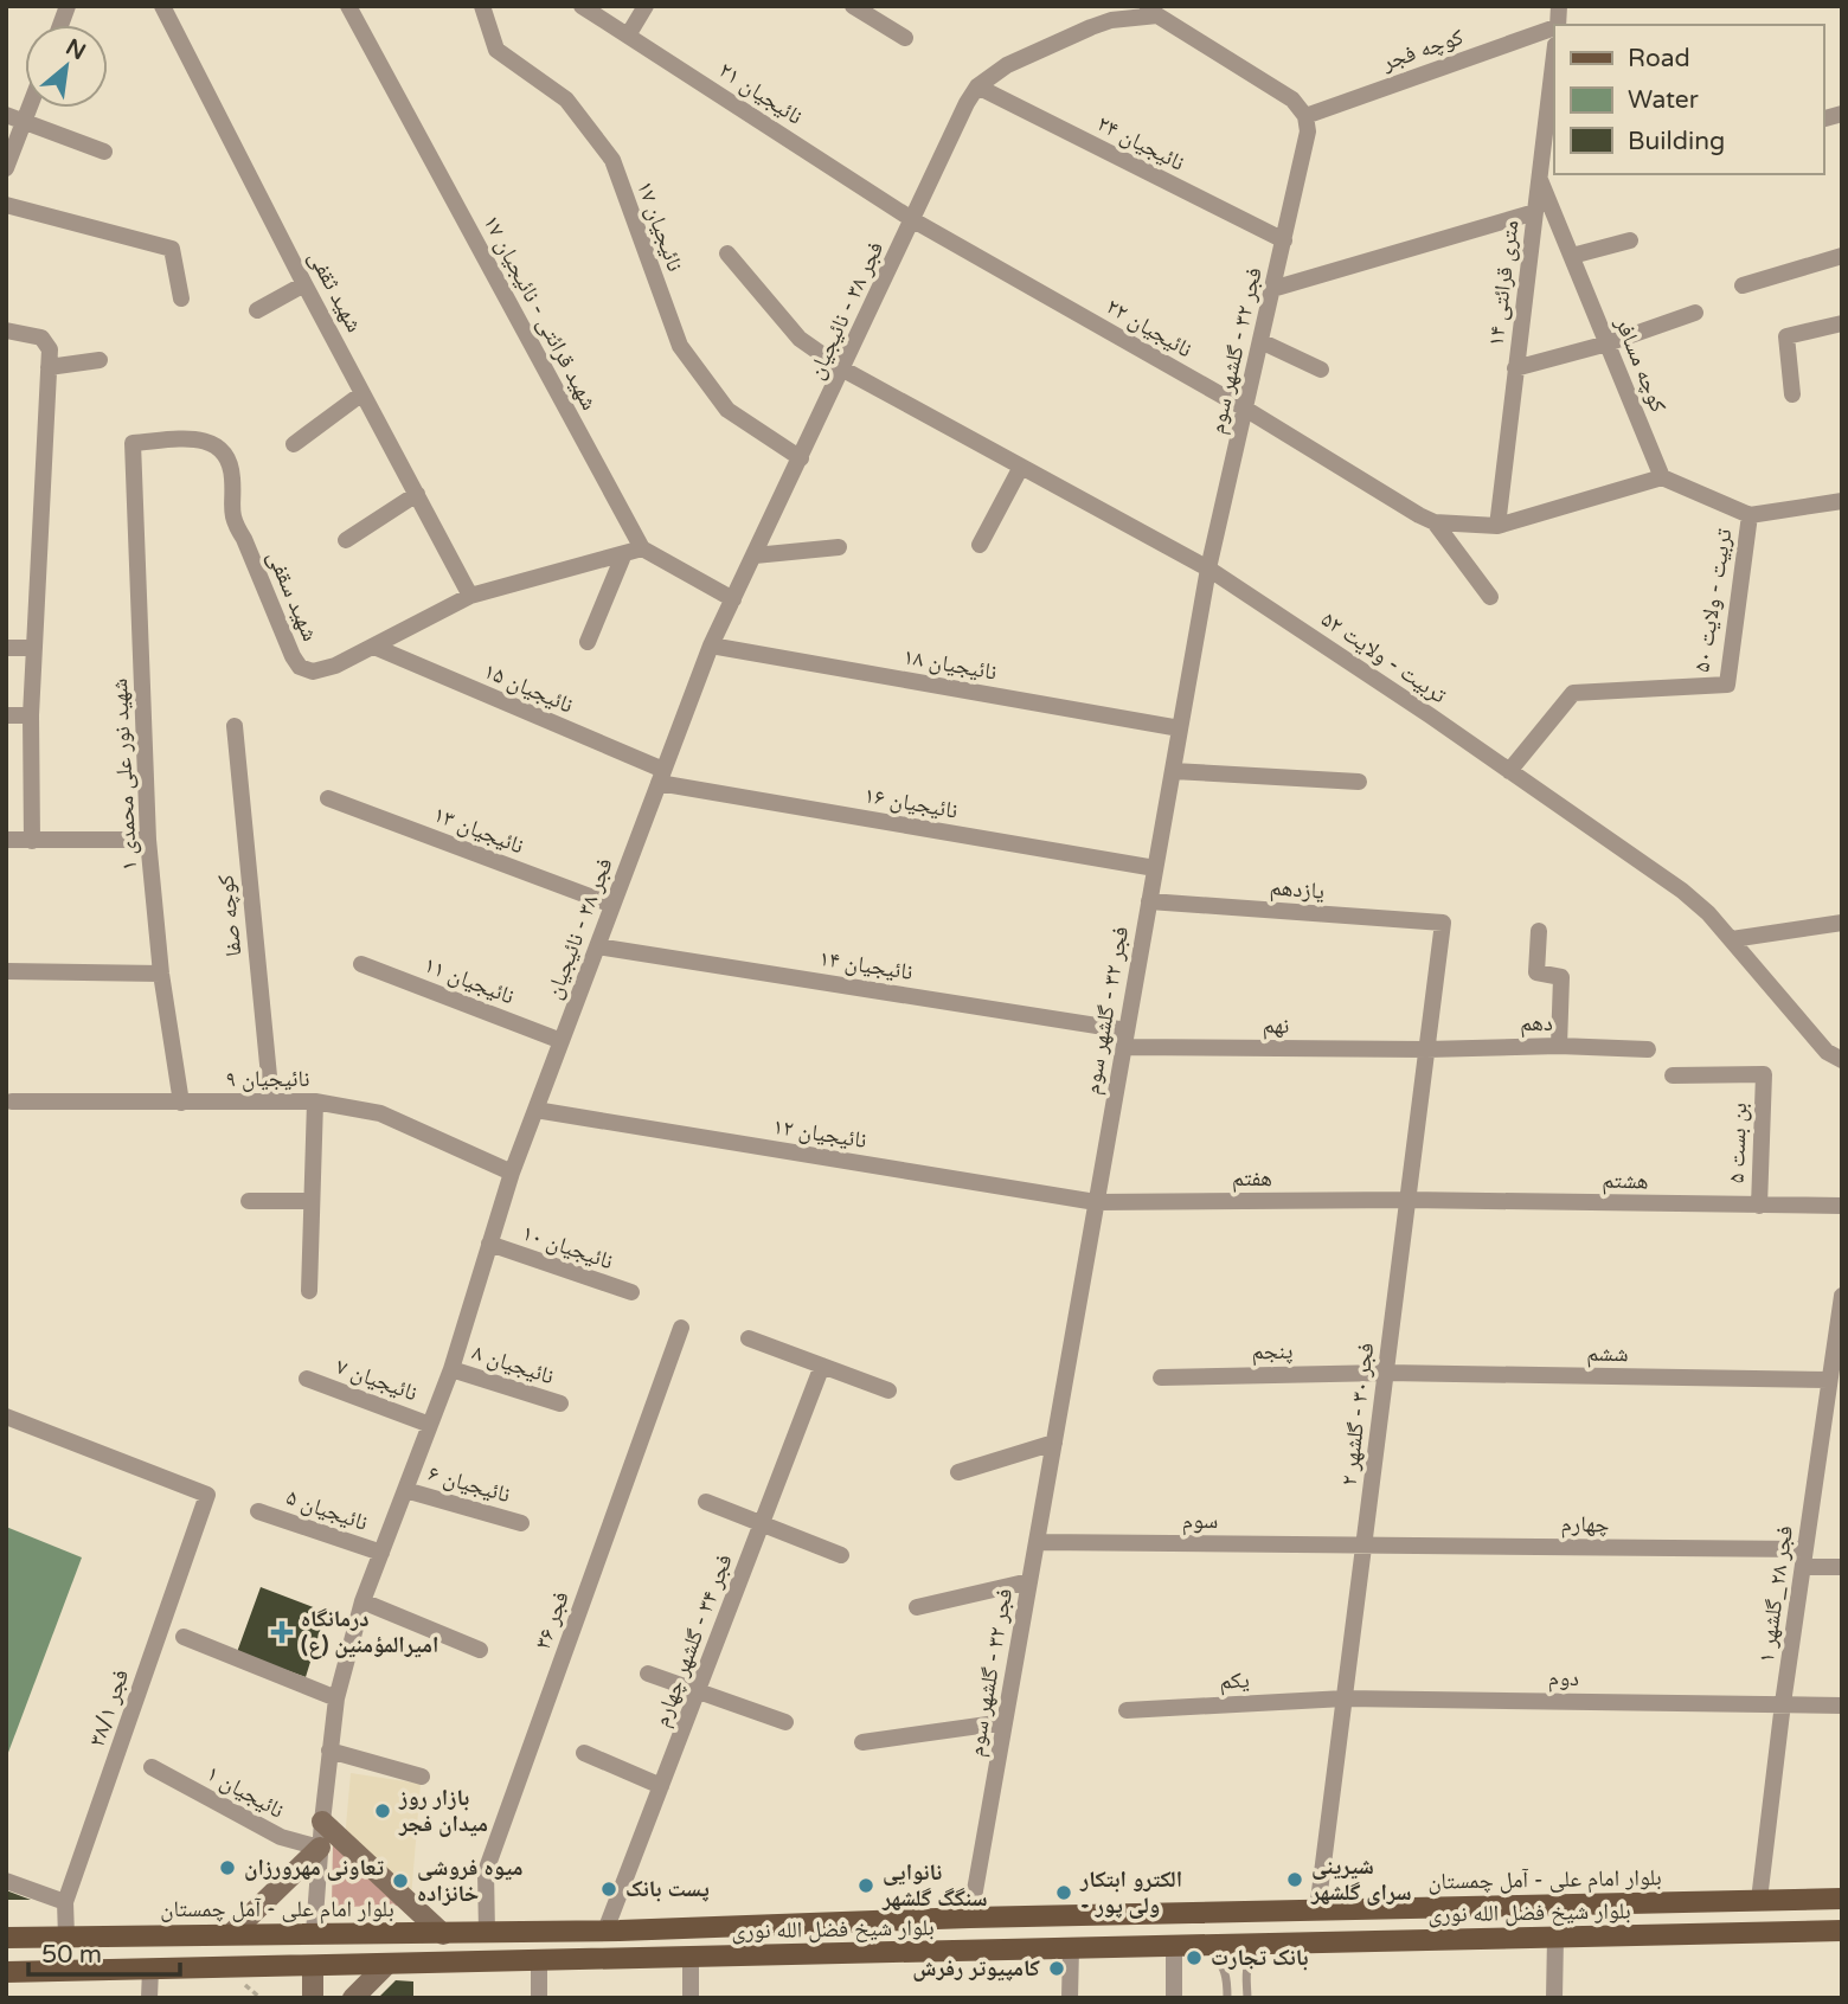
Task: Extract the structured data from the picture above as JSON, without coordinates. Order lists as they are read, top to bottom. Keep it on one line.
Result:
{"streets":{"main road":["بلوار امام علی - آمل چمستان","بلوار شیخ فضل الله نوری"],"street":["کوچه فجر","نائیجیان ۲۱","نائیجیان ۲۴","نائیجیان ۱۷","۱۴ متری قرائتی","شهید ثقفی","فجر ۳۸ - نائیجیان","شهید قرائتی - نائیجیان ۱۷","نائیجیان ۲۲","فجر ۳۲ - گلشهر سوم","کوچه مسافر","شهید سقفی","تربیت - ولایت ۵۰","تربیت - ولایت ۵۲","نائیجیان ۱۸","نائیجیان ۱۵","شهید نور علی محمدی ۱","نائیجیان ۱۶","نائیجیان ۱۳","یازدهم","کوچه صفا","نائیجیان ۱۴","نائیجیان ۱۱","دهم","نهم","نائیجیان ۹","نائیجیان ۱۲","بن بست ۵","هفتم","هشتم","نائیجیان ۱۰","پنجم","ششم","نائیجیان ۸","نائیجیان ۷","فجر ۳۰ - گلشهر ۲","نائیجیان ۶","نائیجیان ۵","سوم","چهارم","فجر ۲۸_گلشهر ۱","فجر ۳۶","فجر ۳۴ - گلشهر چهارم","دوم","یکم","فجر ۳۸/۱","نائیجیان ۱"]},"crossings":[["کوچه فجر","فجر ۳۲ - گلشهر سوم"],["نائیجیان ۲۱","فجر ۳۸ - نائیجیان"],["نائیجیان ۲۱","نائیجیان ۲۲"],["نائیجیان ۲۴","فجر ۳۸ - نائیجیان"],["نائیجیان ۲۴","فجر ۳۲ - گلشهر سوم"],["نائیجیان ۱۷","فجر ۳۸ - نائیجیان"],["۱۴ متری قرائتی","نائیجیان ۲۲"],["۱۴ متری قرائتی","کوچه مسافر"],["شهید ثقفی","شهید سقفی"],["فجر ۳۸ - نائیجیان","نائیجیان ۲۲"],["فجر ۳۸ - نائیجیان","تربیت - ولایت ۵۲"],["فجر ۳۸ - نائیجیان","نائیجیان ۱۸"],["فجر ۳۸ - نائیجیان","نائیجیان ۱۵"],["فجر ۳۸ - نائیجیان","نائیجیان ۱۶"],["فجر ۳۸ - نائیجیان","نائیجیان ۱۳"],["فجر ۳۸ - نائیجیان","نائیجیان ۱۴"],["فجر ۳۸ - نائیجیان","نائیجیان ۱۱"],["فجر ۳۸ - نائیجیان","نائیجیان ۹"],["فجر ۳۸ - نائیجیان","نائیجیان ۱۲"],["فجر ۳۸ - نائیجیان","نائیجیان ۱۰"],["فجر ۳۸ - نائیجیان","نائیجیان ۸"],["فجر ۳۸ - نائیجیان","نائیجیان ۷"],["فجر ۳۸ - نائیجیان","نائیجیان ۶"],["فجر ۳۸ - نائیجیان","نائیجیان ۵"],["فجر ۳۸ - نائیجیان","نائیجیان ۱"],["فجر ۳۸ - نائیجیان","بلوار امام علی - آمل چمستان"],["شهید قرائتی - نائیجیان ۱۷","شهید سقفی"],["نائیجیان ۲۲","فجر ۳۲ - گلشهر سوم"],["نائیجیان ۲۲","کوچه مسافر"],["فجر ۳۲ - گلشهر سوم","تربیت - ولایت ۵۲"],["فجر ۳۲ - گلشهر سوم","نائیجیان ۱۸"],["فجر ۳۲ - گلشهر سوم","نائیجیان ۱۶"],["فجر ۳۲ - گلشهر سوم","یازدهم"],["فجر ۳۲ - گلشهر سوم","نائیجیان ۱۴"],["فجر ۳۲ - گلشهر سوم","نهم"],["فجر ۳۲ - گلشهر سوم","نائیجیان ۱۲"],["فجر ۳۲ - گلشهر سوم","هفتم"],["فجر ۳۲ - گلشهر سوم","سوم"],["فجر ۳۲ - گلشهر سوم","بلوار امام علی - آمل چمستان"],["شهید سقفی","نائیجیان ۱۵"],["شهید سقفی","شهید نور علی محمدی ۱"],["تربیت - ولایت ۵۰","تربیت - ولایت ۵۲"],["نائیجیان ۱۵","نائیجیان ۱۶"],["شهید نور علی محمدی ۱","نائیجیان ۹"],["یازدهم","فجر ۳۰ - گلشهر ۲"],["کوچه صفا","نائیجیان ۹"],["نائیجیان ۱۴","نهم"],["دهم","نهم"],["دهم","فجر ۳۰ - گلشهر ۲"],["نهم","فجر ۳۰ - گلشهر ۲"],["نائیجیان ۱۲","هفتم"],["بن بست ۵","هشتم"],["هفتم","هشتم"],["هفتم","فجر ۳۰ - گلشهر ۲"],["هشتم","فجر ۳۰ - گلشهر ۲"],["پنجم","ششم"],["پنجم","فجر ۳۰ - گلشهر ۲"],["ششم","فجر ۳۰ - گلشهر ۲"],["ششم","فجر ۲۸_گلشهر ۱"],["فجر ۳۰ - گلشهر ۲","سوم"],["فجر ۳۰ - گلشهر ۲","چهارم"],["فجر ۳۰ - گلشهر ۲","دوم"],["فجر ۳۰ - گلشهر ۲","یکم"],["فجر ۳۰ - گلشهر ۲","بلوار امام علی - آمل چمستان"],["سوم","چهارم"],["چهارم","فجر ۲۸_گلشهر ۱"],["فجر ۲۸_گلشهر ۱","دوم"],["فجر ۲۸_گلشهر ۱","بلوار امام علی - آمل چمستان"],["فجر ۳۶","بلوار امام علی - آمل چمستان"],["فجر ۳۴ - گلشهر چهارم","بلوار امام علی - آمل چمستان"],["دوم","یکم"],["فجر ۳۸/۱","بلوار امام علی - آمل چمستان"]],"places":{"health":["درمانگاه امیرالمؤمنین (ع)"],"other":["بازار روز میدان فجر","تعاونی مهرورزان","شیرینی سرای گلشهر","میوه فروشی خانزاده","نانوایی سنگگ گلشهر","پست بانک","الکترو ابتکار - ولی پور","بانک تجارت","کامپیوتر رفرش"]},"legend":["Road","Water","Building"],"scale_bar":"50 m","north":"top right"}
